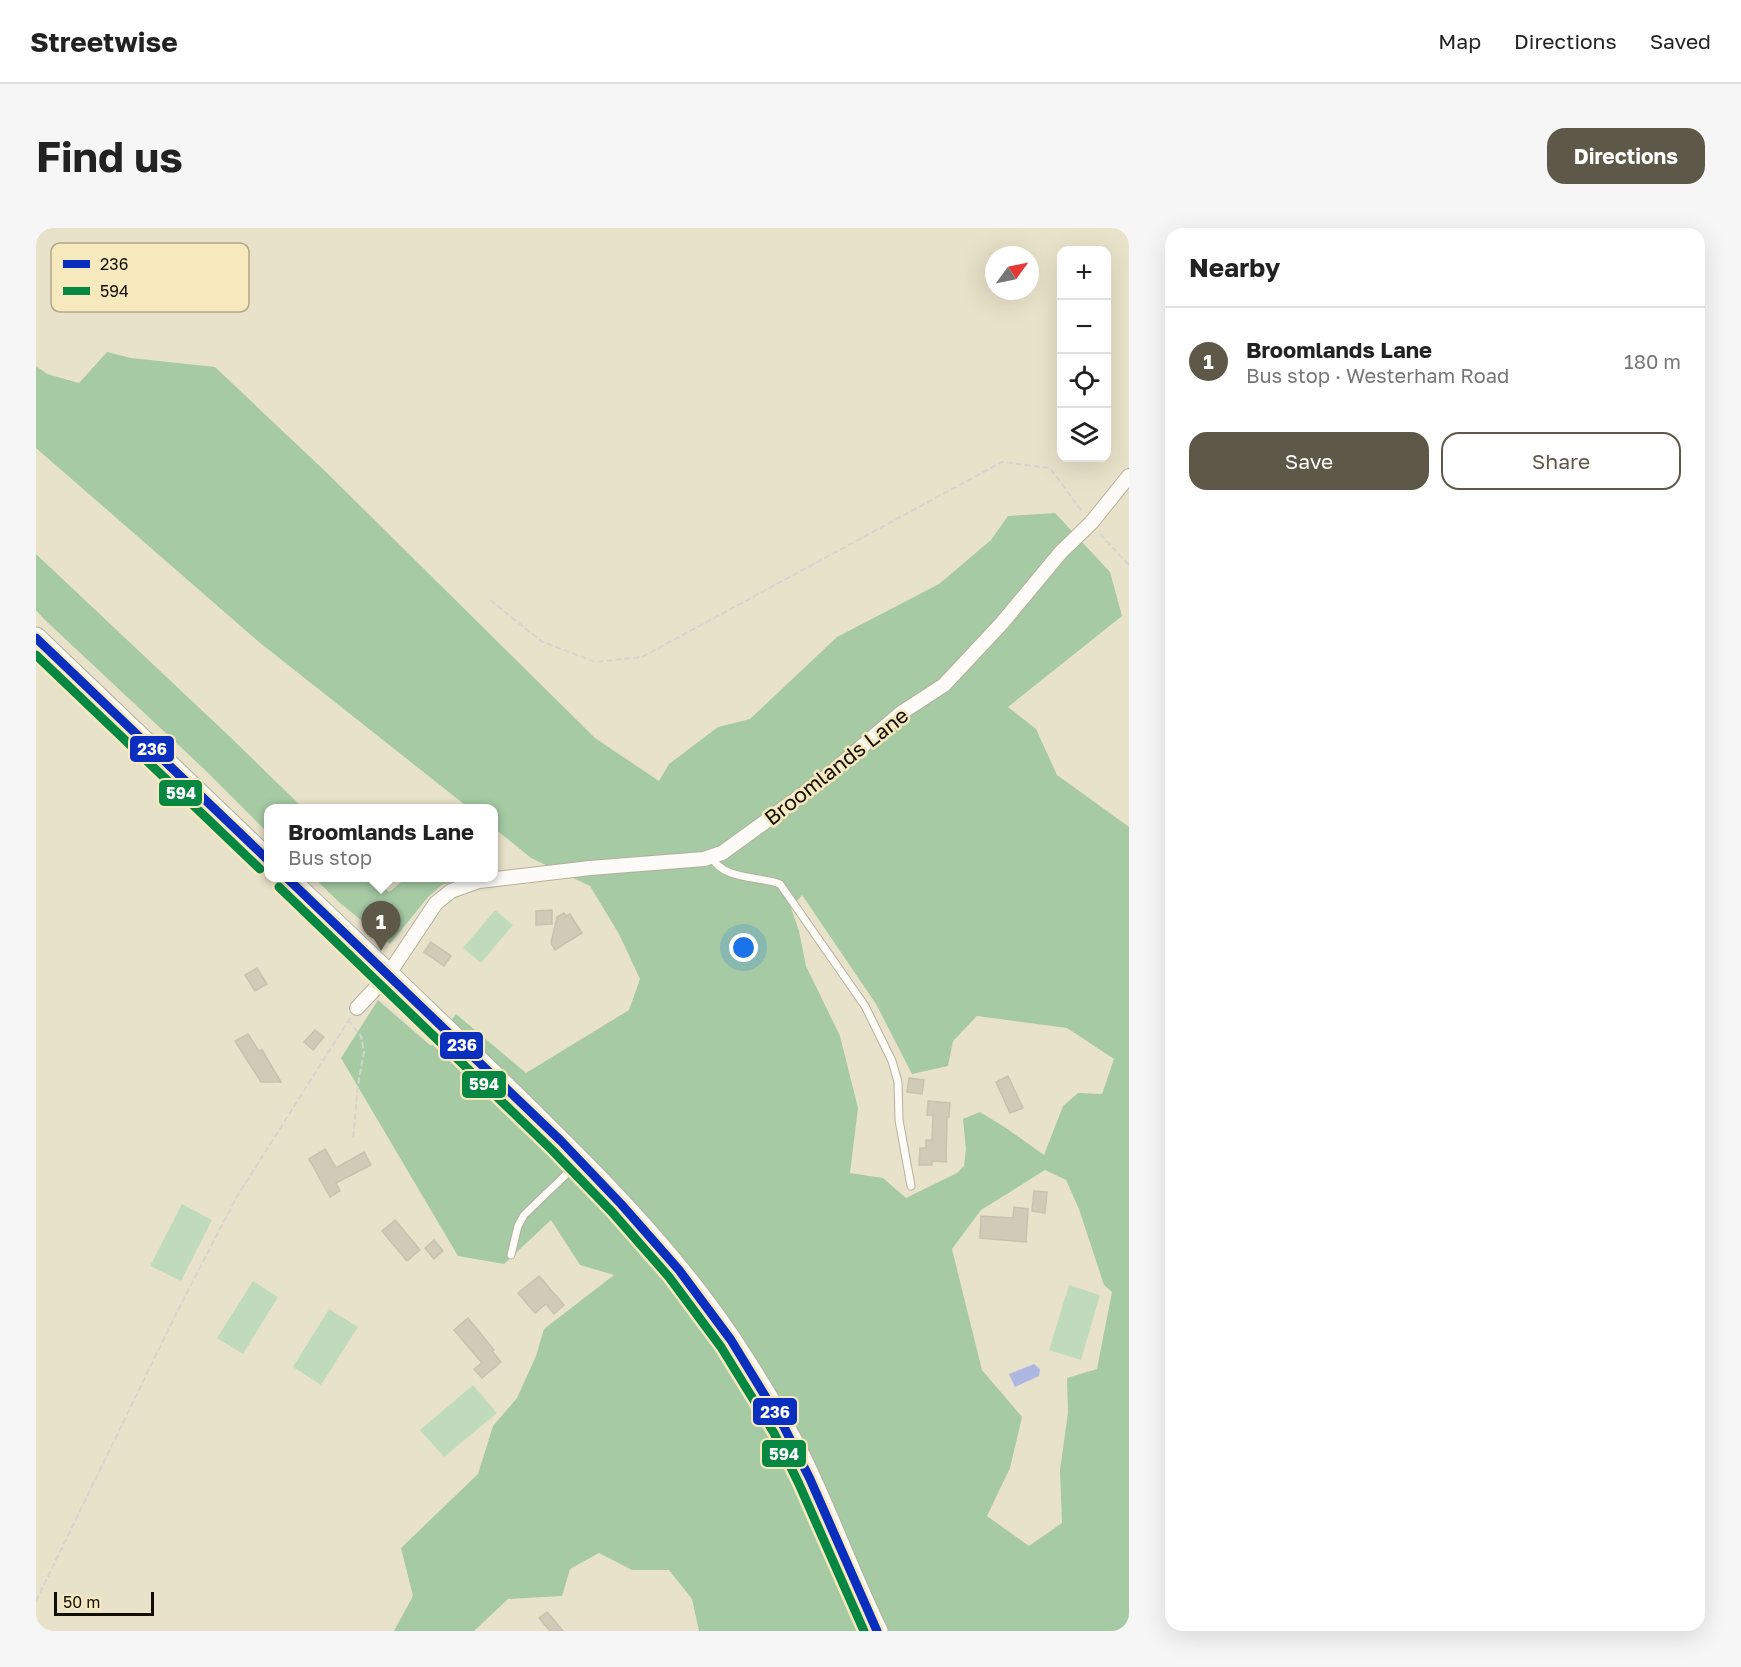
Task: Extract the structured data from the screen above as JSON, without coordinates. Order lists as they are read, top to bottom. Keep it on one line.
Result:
{"streets":{"street":["Broomlands Lane"]},"lines":["transit line 236","transit line 594"],"legend":["236","594"],"scale_bar":"50 m","north":"top right","page":{"header":"Streetwise","nav":["Map","Directions","Saved"],"buttons":["Directions",["Save","Share"]],"title":"Find us","heading":"Nearby","map_buttons":["+","−"],"list":[{"mark":"1","name":"Broomlands Lane","note":"Bus stop · Westerham Road","value":"180 m"}],"popup":["Broomlands Lane","Bus stop"],"pins":"1","scale":"50 m"}}
